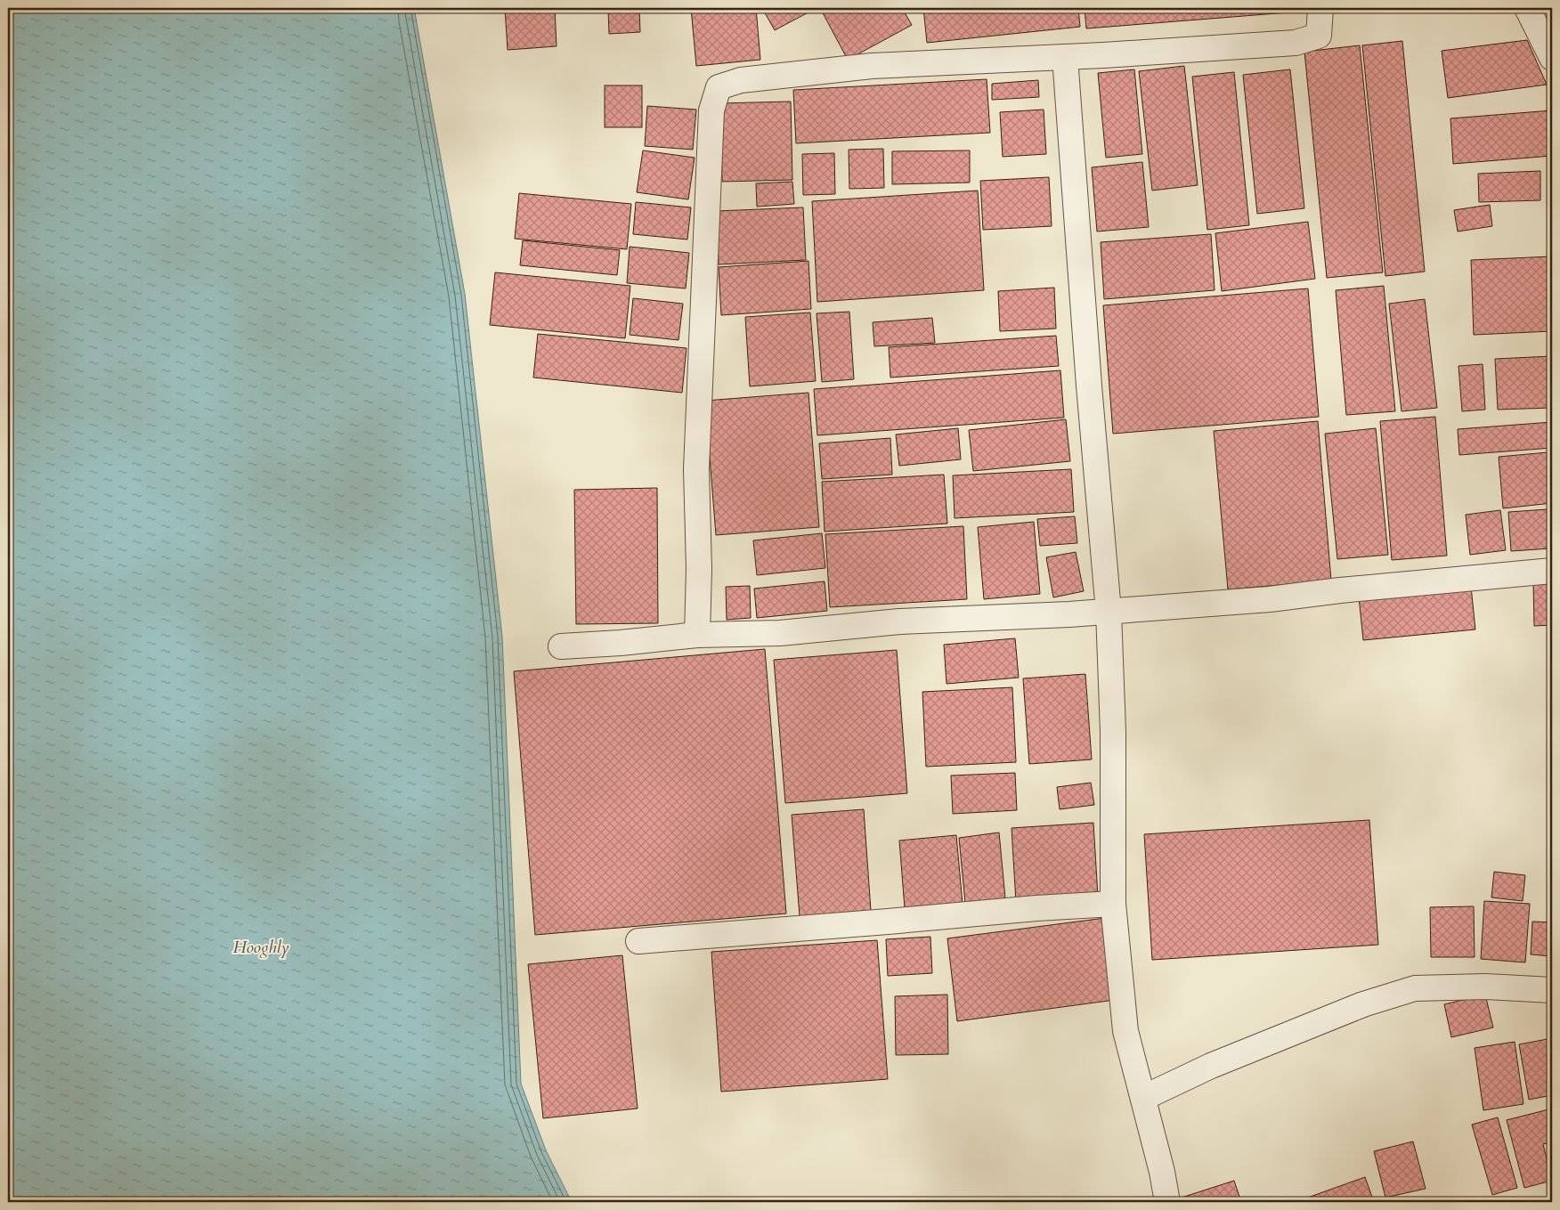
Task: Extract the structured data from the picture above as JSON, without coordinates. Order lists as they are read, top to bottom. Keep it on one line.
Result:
{"water":["Hooghly"]}
